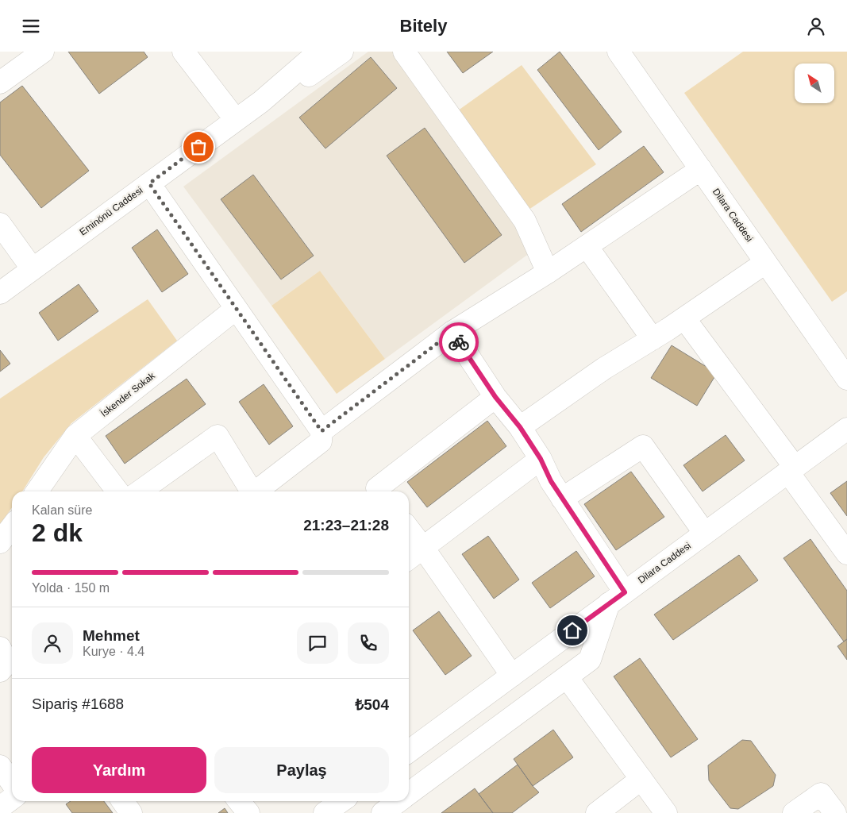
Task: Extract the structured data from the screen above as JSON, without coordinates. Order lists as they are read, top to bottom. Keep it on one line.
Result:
{"streets":{"street":["Eminönü Caddesi","Dilara Caddesi","İskender Sokak"]},"north":"top left","page":{"header":"Bitely","heading":["2 dk","Kalan süre","21:23–21:28"],"panel":["Mehmet","Kurye · 4.4","Sipariş #1688","₺504"],"bar":"Yolda · 150 m","buttons":["Yardım","Paylaş"]}}
